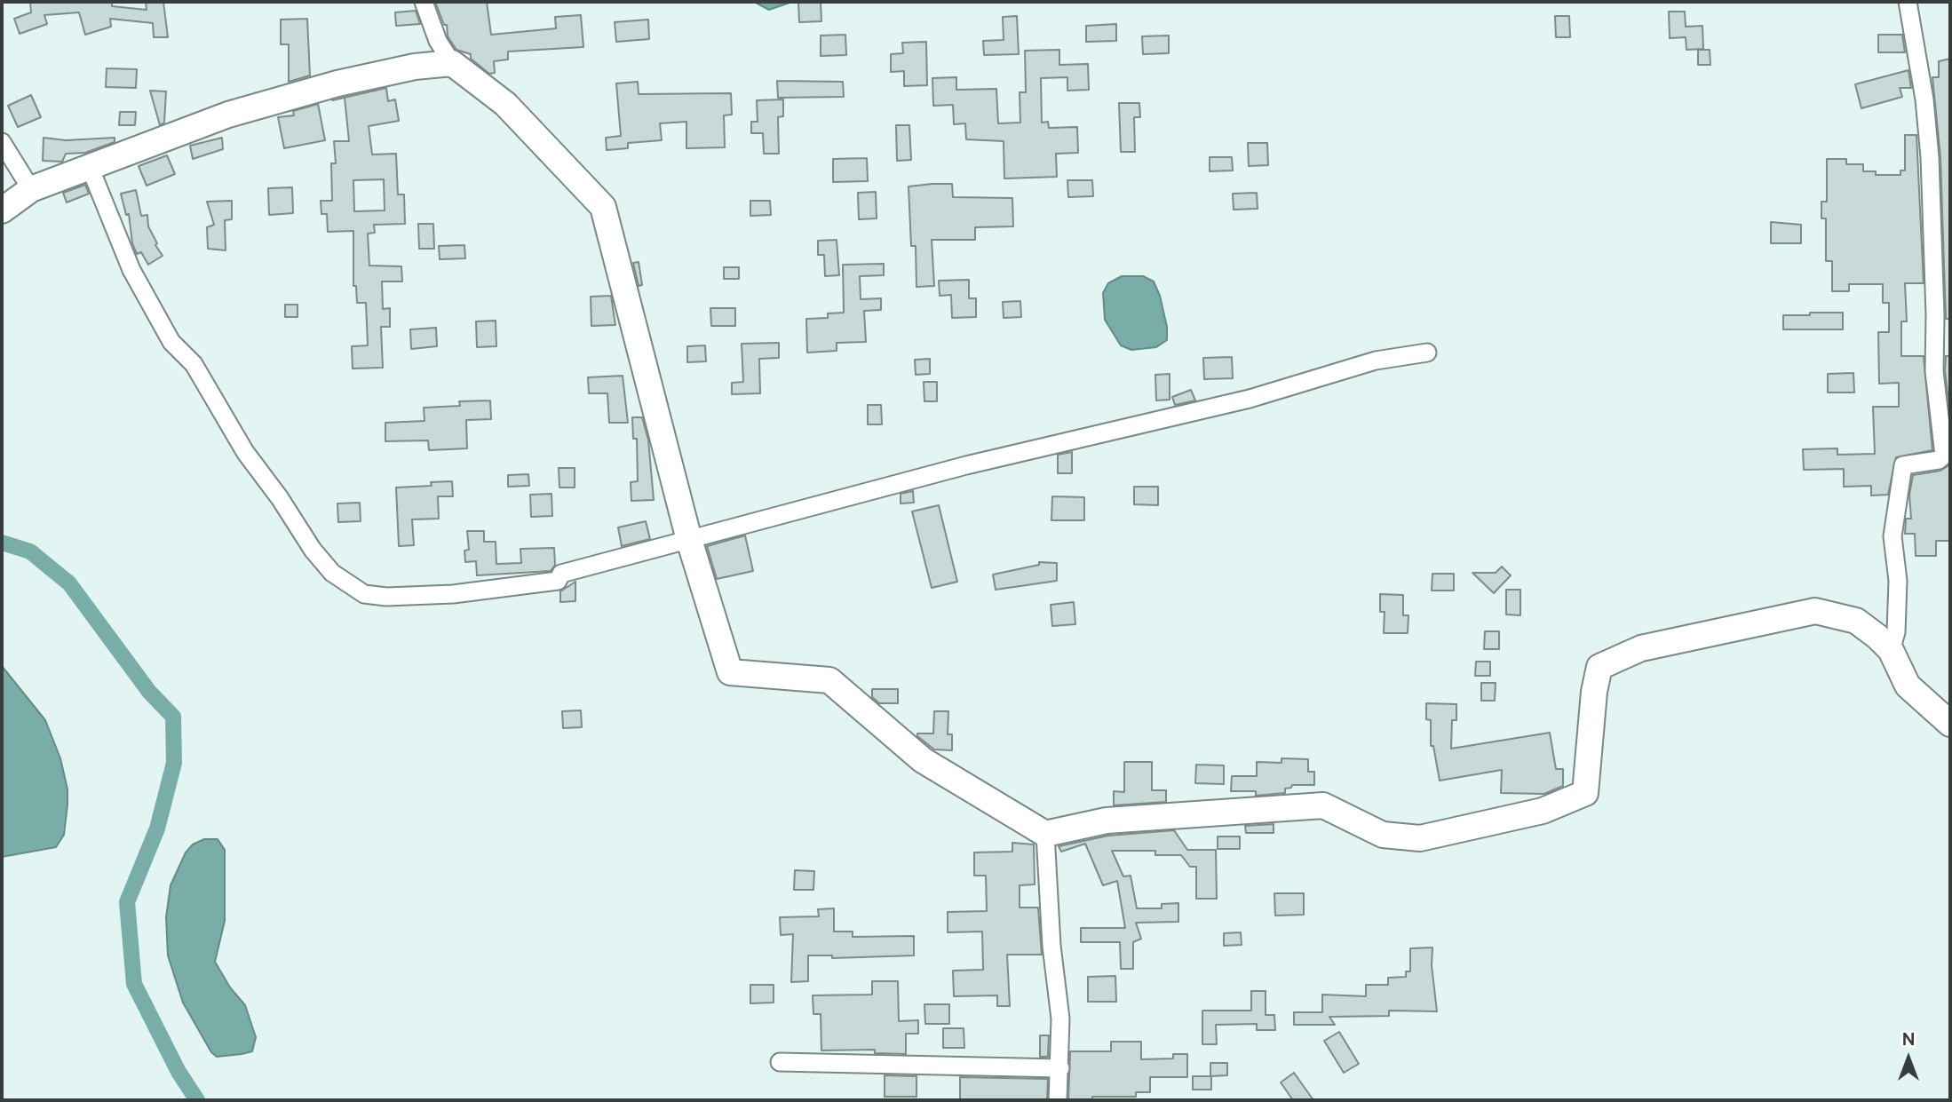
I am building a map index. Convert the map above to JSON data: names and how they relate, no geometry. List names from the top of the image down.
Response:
{
  "north": "top"
}
